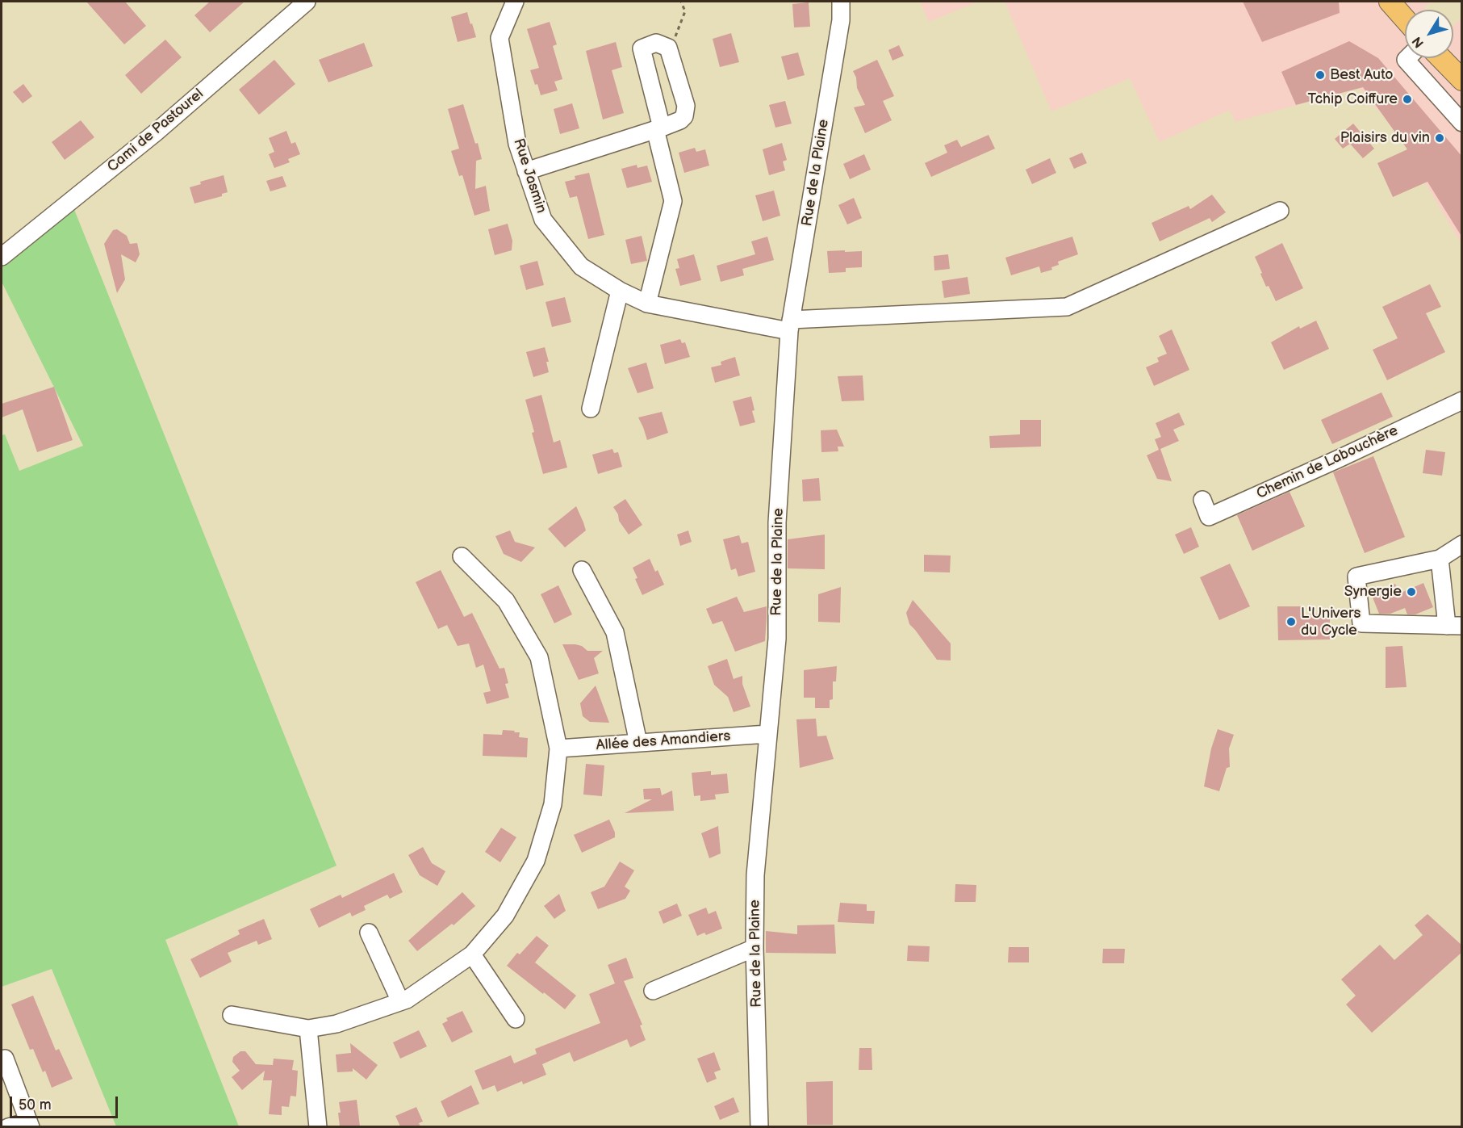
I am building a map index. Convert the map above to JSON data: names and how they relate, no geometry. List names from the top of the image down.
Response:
{
  "streets": {
    "street": [
      "Cami de Pastourel",
      "Rue de la Plaine",
      "Rue Jasmin",
      "Chemin de Labouchère",
      "Allée des Amandiers"
    ]
  },
  "crossings": [
    ["Rue de la Plaine", "Rue Jasmin"],
    ["Rue de la Plaine", "Allée des Amandiers"]
  ],
  "places": [
    "Best Auto",
    "Tchip Coiffure",
    "Plaisirs du vin",
    "Synergie",
    "L'Univers du Cycle"
  ],
  "scale_bar": "50 m",
  "north": "bottom left"
}
